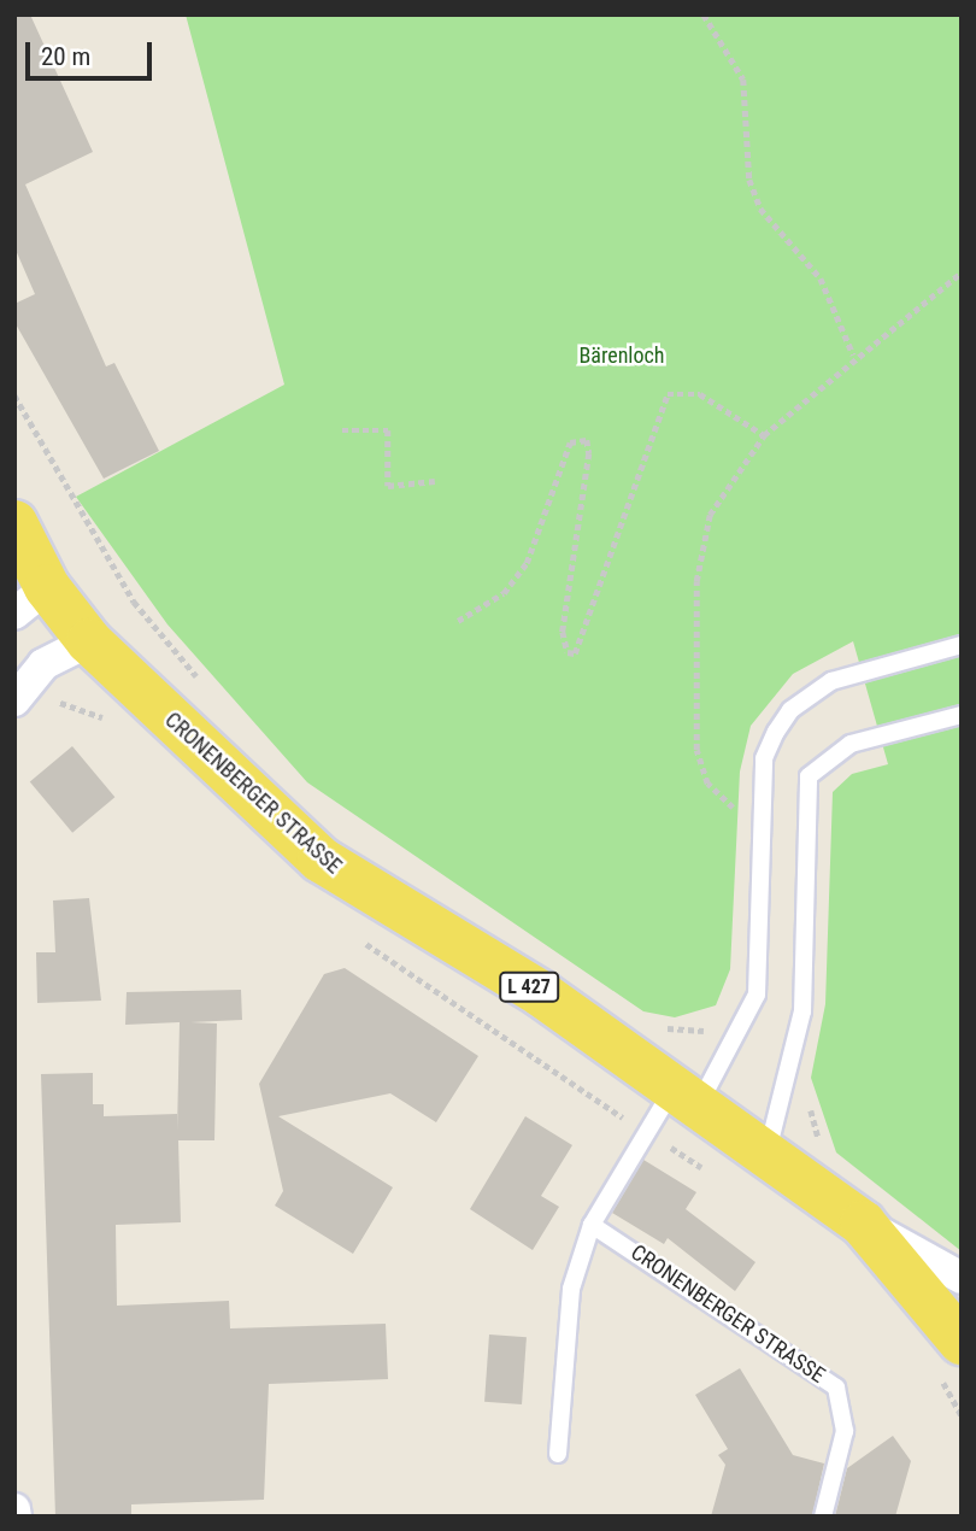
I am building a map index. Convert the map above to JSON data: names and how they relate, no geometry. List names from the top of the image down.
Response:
{
  "streets": {
    "main road": ["CRONENBERGER STRASSE", "L 427"]
  },
  "parks": ["Bärenloch"],
  "scale_bar": "20 m"
}
